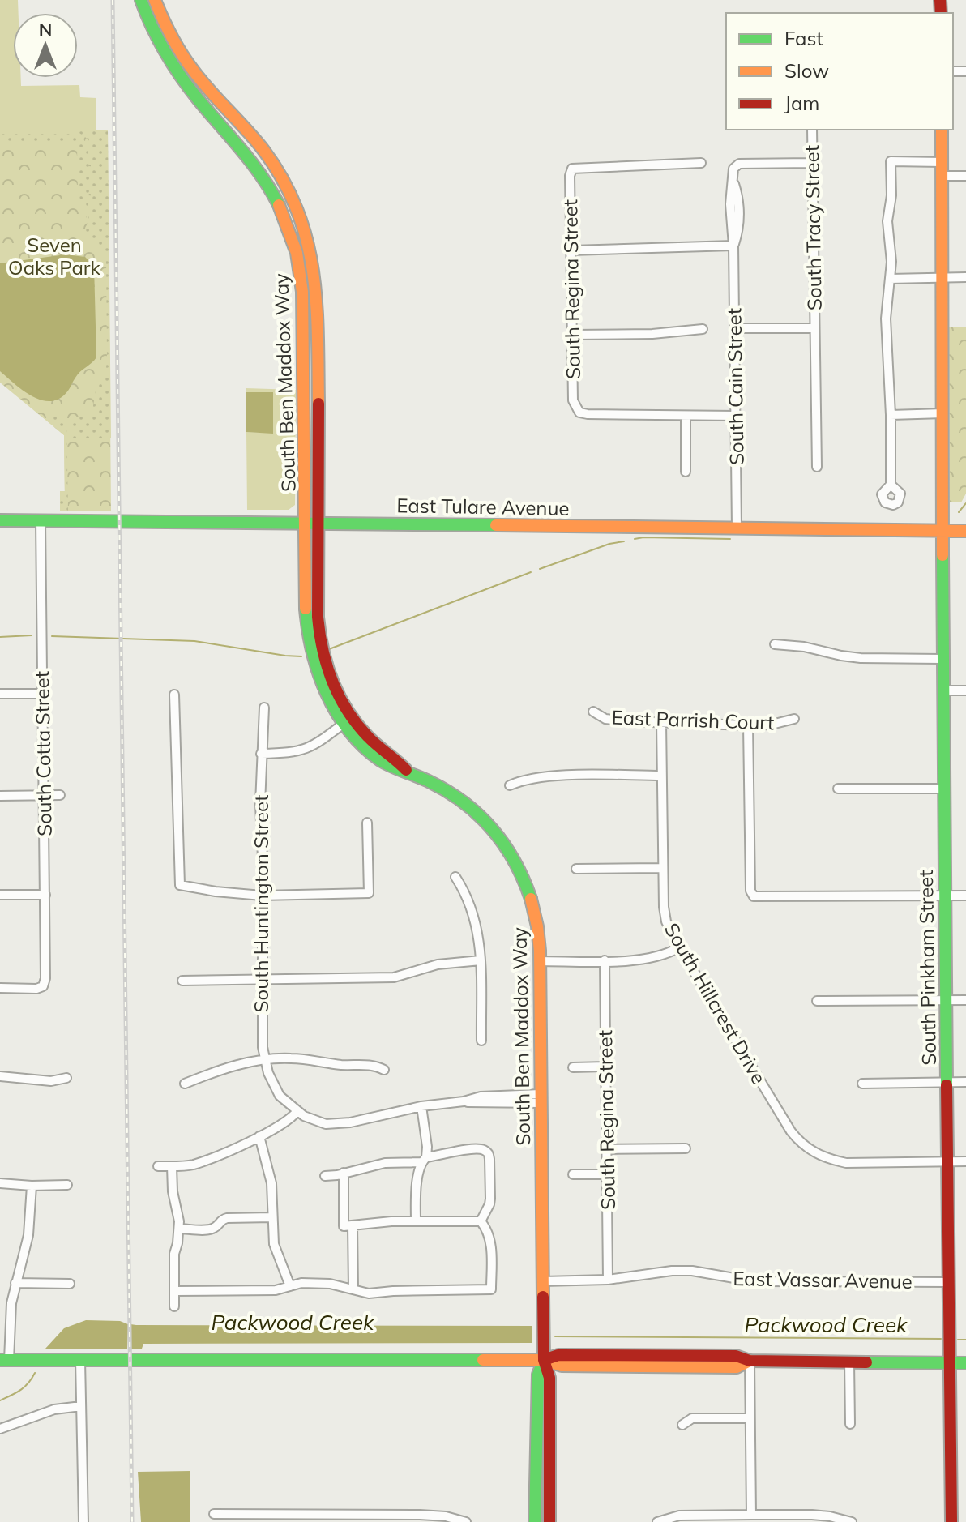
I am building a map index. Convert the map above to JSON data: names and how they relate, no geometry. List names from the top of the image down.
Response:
{
  "streets": {
    "main road": ["South Ben Maddox Way", "East Tulare Avenue", "South Pinkham Street"],
    "street": [
      "South Tracy Street",
      "South Regina Street",
      "South Cain Street",
      "East Parrish Court",
      "South Cotta Street",
      "South Huntington Street",
      "South Hillcrest Drive",
      "East Vassar Avenue"
    ]
  },
  "crossings": [
    ["South Tracy Street", "South Cain Street"],
    ["South Regina Street", "East Vassar Avenue"],
    ["South Ben Maddox Way", "East Tulare Avenue"],
    ["South Ben Maddox Way", "East Vassar Avenue"],
    ["South Cain Street", "East Tulare Avenue"],
    ["East Tulare Avenue", "South Cotta Street"],
    ["East Tulare Avenue", "South Pinkham Street"],
    ["East Parrish Court", "South Hillcrest Drive"],
    ["South Pinkham Street", "South Hillcrest Drive"],
    ["South Pinkham Street", "East Vassar Avenue"]
  ],
  "water": ["Packwood Creek"],
  "parks": ["Seven Oaks Park"],
  "legend": ["Fast", "Slow", "Jam"],
  "north": "top"
}
